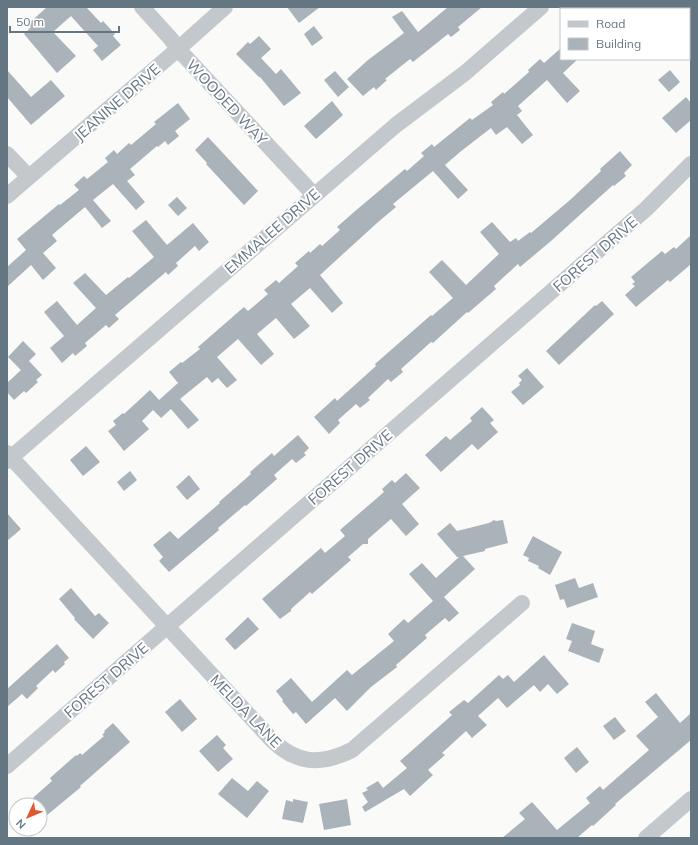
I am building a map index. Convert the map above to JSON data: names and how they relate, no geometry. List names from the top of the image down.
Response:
{
  "streets": {
    "street": [
      "JEANINE DRIVE",
      "WOODED WAY",
      "EMMALEE DRIVE",
      "FOREST DRIVE",
      "MELDA LANE"
    ]
  },
  "crossings": [
    ["JEANINE DRIVE", "WOODED WAY"],
    ["WOODED WAY", "EMMALEE DRIVE"],
    ["EMMALEE DRIVE", "MELDA LANE"],
    ["FOREST DRIVE", "MELDA LANE"]
  ],
  "legend": ["Road", "Building"],
  "scale_bar": "50 m",
  "north": "bottom left"
}
